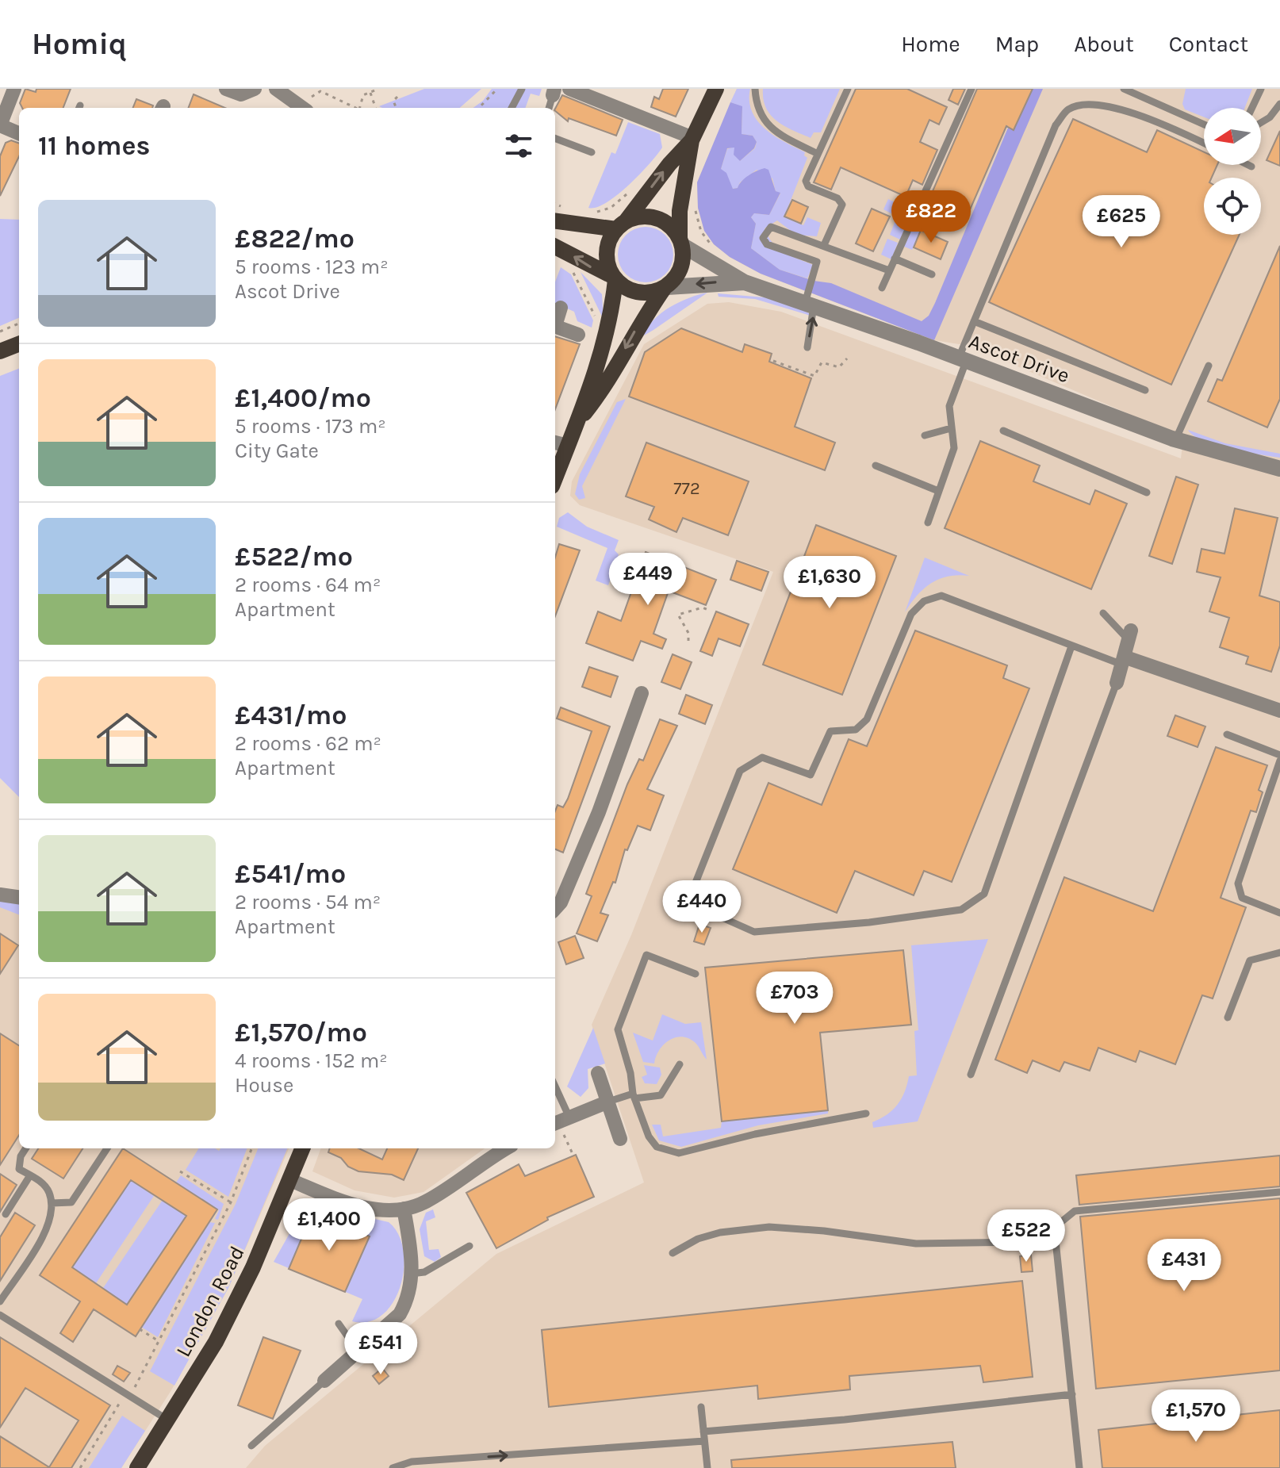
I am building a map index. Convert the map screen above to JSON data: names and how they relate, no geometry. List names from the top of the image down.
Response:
{
  "streets": {
    "main road": ["London Road"],
    "street": ["Ascot Drive"]
  },
  "house_numbers": ["772"],
  "north": "left",
  "page": {
    "header": "Homiq",
    "nav": [
      "Home",
      "Map",
      "About",
      "Contact"
    ],
    "heading": "11 homes",
    "list": [
      {
        "name": "£822/mo",
        "note": "5 rooms · 123 m² · Ascot Drive"
      },
      {
        "name": "£1,400/mo",
        "note": "5 rooms · 173 m² · City Gate"
      },
      {
        "name": "£522/mo",
        "note": "2 rooms · 64 m² · Apartment"
      },
      {
        "name": "£431/mo",
        "note": "2 rooms · 62 m² · Apartment"
      },
      {
        "name": "£541/mo",
        "note": "2 rooms · 54 m² · Apartment"
      },
      {
        "name": "£1,570/mo",
        "note": "4 rooms · 152 m² · House"
      }
    ],
    "price": [
      "£822",
      "£625",
      "£449",
      "£1,630",
      "£440",
      "£703",
      "£1,400",
      "£522",
      "£431",
      "£541",
      "£1,570"
    ]
  }
}
